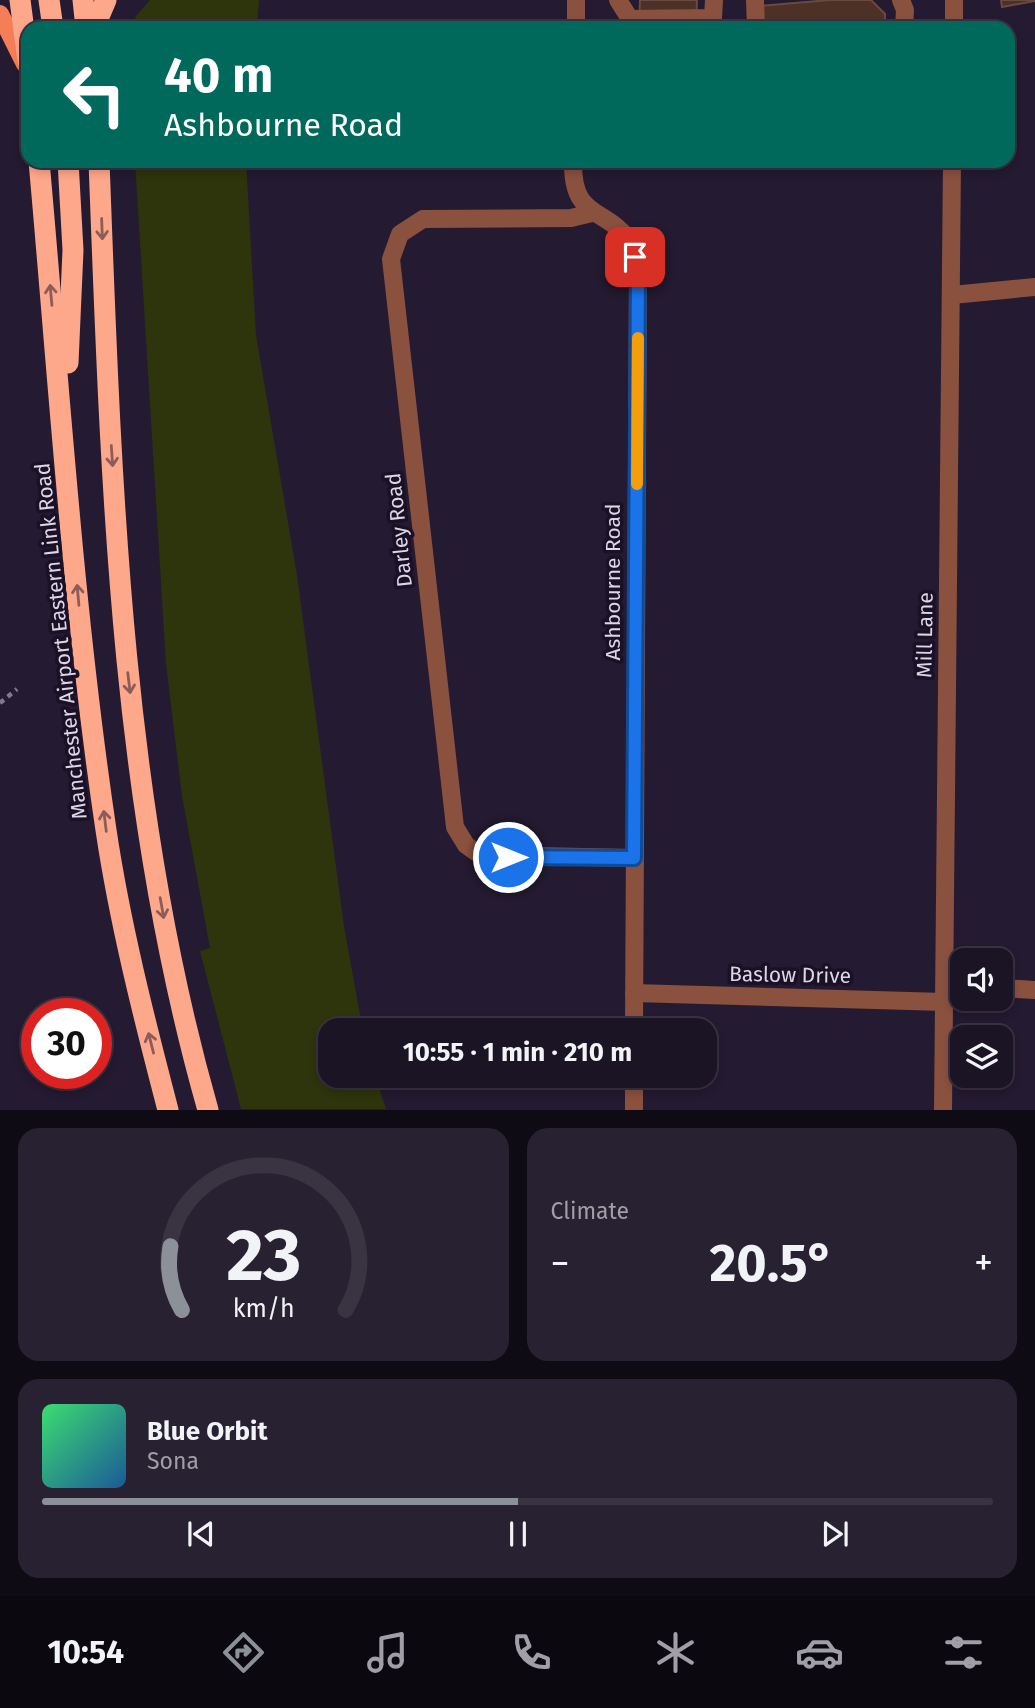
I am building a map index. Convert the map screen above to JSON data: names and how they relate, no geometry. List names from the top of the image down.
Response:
{
  "streets": {
    "highway": ["Manchester Airport Eastern Link Road"],
    "street": [
      "Darley Road",
      "Ashbourne Road",
      "Mill Lane",
      "Baslow Drive"
    ]
  },
  "crossings": [
    ["Darley Road", "Ashbourne Road"],
    ["Ashbourne Road", "Baslow Drive"],
    ["Mill Lane", "Baslow Drive"]
  ],
  "page": {
    "turn": ["40 m", "Ashbourne Road"],
    "limit": "30",
    "trip": "10:55 · 1 min · 210 m",
    "tile": "Climate",
    "heat": ["−", "20.5°", "+"],
    "song": ["Blue Orbit", "Sona"],
    "tabs": "10:54",
    "gauge": ["23", "km/h"]
  }
}
